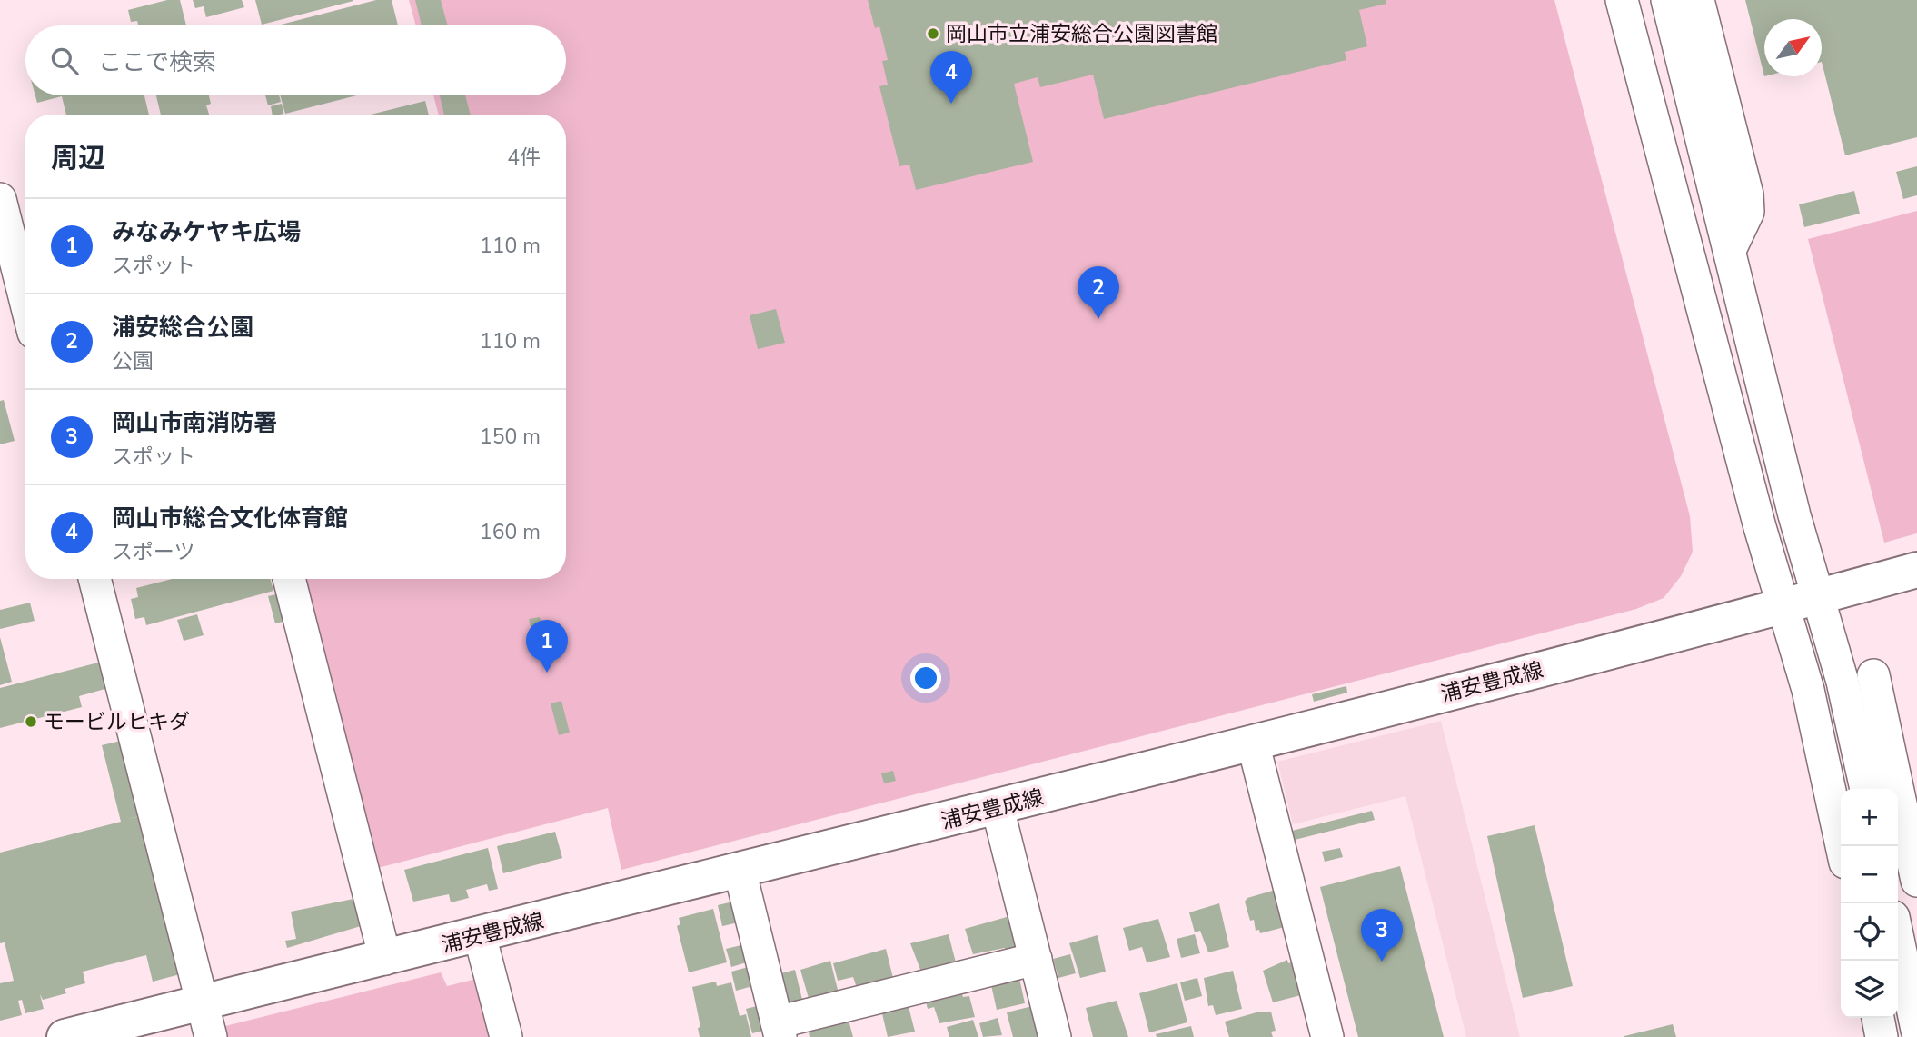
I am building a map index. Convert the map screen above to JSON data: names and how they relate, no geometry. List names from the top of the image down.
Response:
{
  "streets": {
    "main road": ["浦安豊成線"]
  },
  "places": ["岡山市立浦安総合公園図書館", "モービルヒキダ"],
  "north": "top right",
  "page": {
    "search": "ここで検索",
    "pins": [
      "4",
      "2",
      "1",
      "3"
    ],
    "heading": ["周辺", "4件"],
    "list": [
      {
        "mark": "1",
        "name": "みなみケヤキ広場",
        "note": "スポット",
        "value": "110 m"
      },
      {
        "mark": "2",
        "name": "浦安総合公園",
        "note": "公園",
        "value": "110 m"
      },
      {
        "mark": "3",
        "name": "岡山市南消防署",
        "note": "スポット",
        "value": "150 m"
      },
      {
        "mark": "4",
        "name": "岡山市総合文化体育館",
        "note": "スポーツ",
        "value": "160 m"
      }
    ],
    "map_buttons": ["+", "−"]
  }
}
